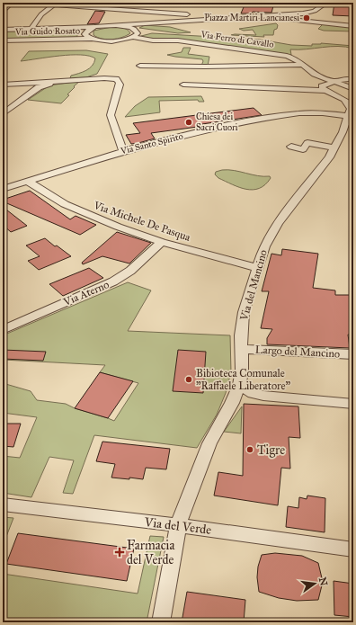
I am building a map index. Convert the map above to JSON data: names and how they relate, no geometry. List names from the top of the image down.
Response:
{
  "streets": {
    "street": [
      "Via Guido Rosato",
      "Via Ferro di Cavallo",
      "Via Santo Spirito",
      "Via Michele De Pasqua",
      "Via del Mancino",
      "Via Aterno",
      "Largo del Mancino",
      "Via del Verde"
    ]
  },
  "crossings": [
    ["Via Guido Rosato", "Via Ferro di Cavallo"],
    ["Via Santo Spirito", "Via Michele De Pasqua"],
    ["Via Santo Spirito", "Via del Mancino"],
    ["Via Michele De Pasqua", "Via del Mancino"],
    ["Via Michele De Pasqua", "Via Aterno"],
    ["Via del Mancino", "Largo del Mancino"],
    ["Via del Mancino", "Via del Verde"]
  ],
  "places": {
    "other": [
      "Piazza Martiri Lancianesi",
      "Chiesa dei Sacri Cuori",
      "Bibioteca Comunale \"Raffaele Liberatore\"",
      "Tigre"
    ],
    "health": ["Farmacia del Verde"]
  },
  "north": "right"
}
